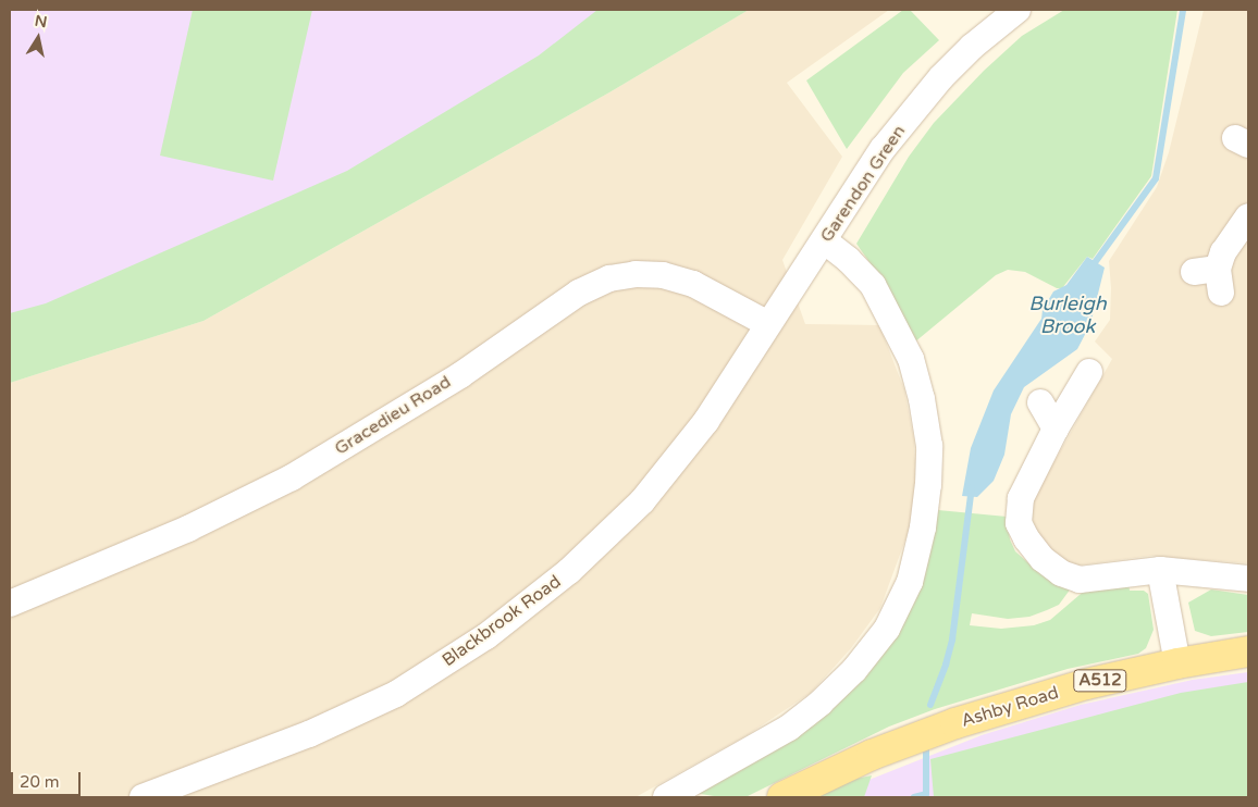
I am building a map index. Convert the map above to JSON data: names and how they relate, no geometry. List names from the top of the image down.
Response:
{
  "streets": {
    "main road": ["A512", "Ashby Road"],
    "street": ["Garendon Green", "Gracedieu Road", "Blackbrook Road"]
  },
  "crossings": [
    ["Garendon Green", "Gracedieu Road"],
    ["Garendon Green", "Blackbrook Road"],
    ["Gracedieu Road", "Blackbrook Road"]
  ],
  "water": ["Burleigh Brook"],
  "scale_bar": "20 m",
  "north": "top"
}
